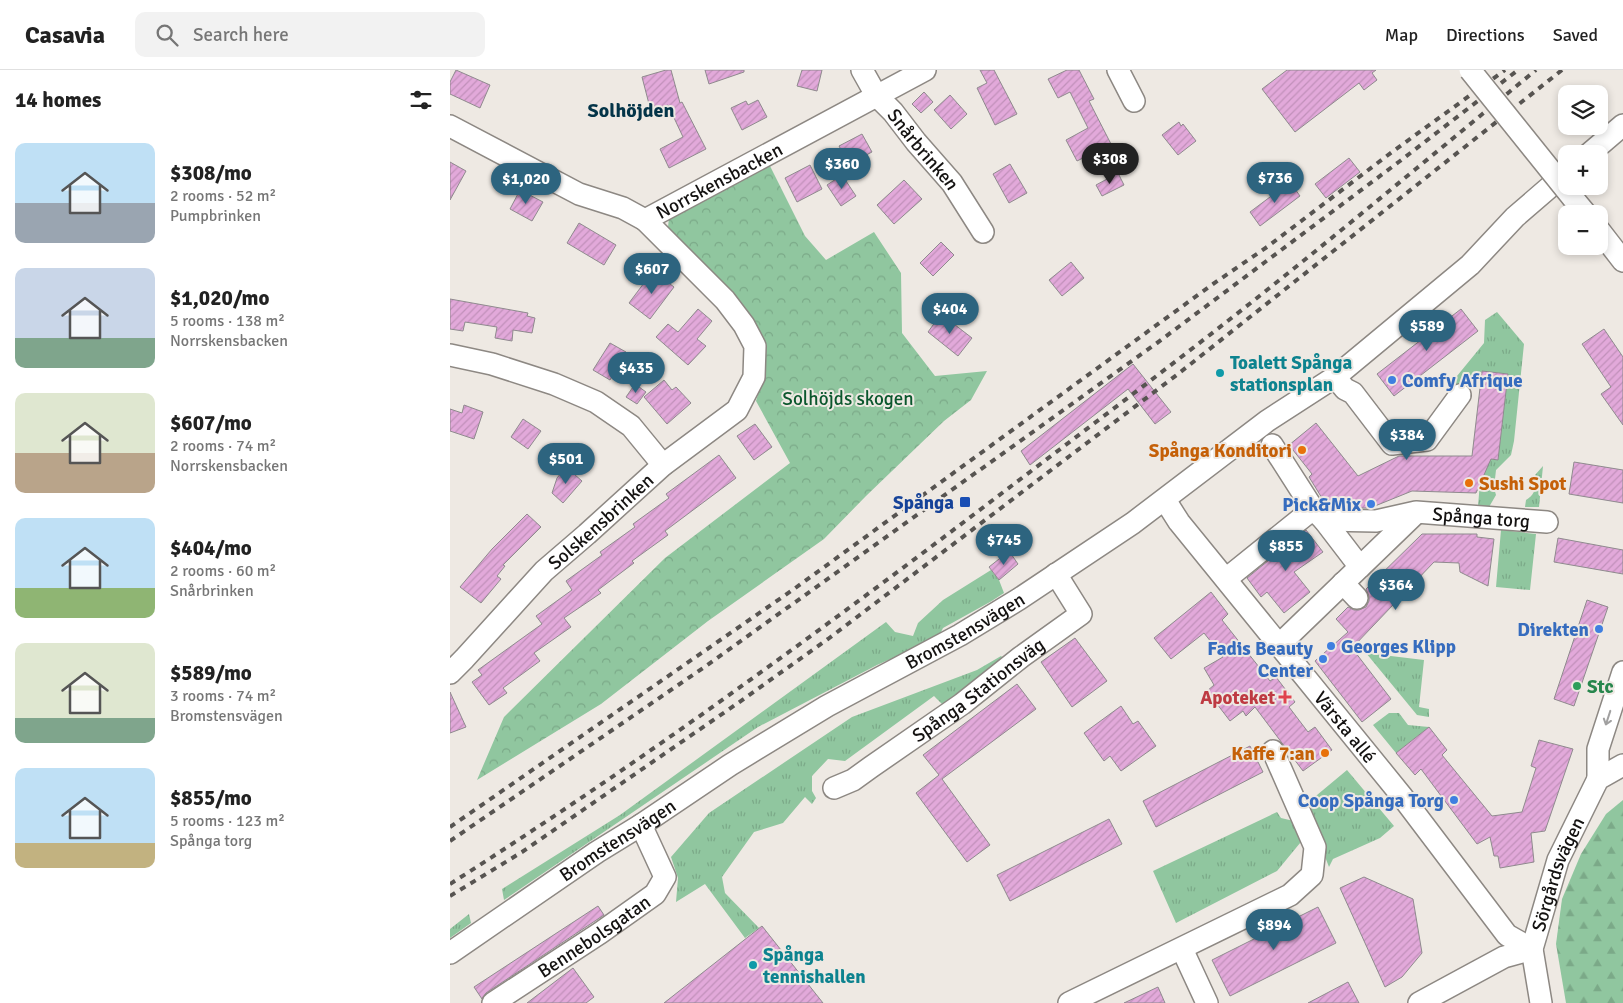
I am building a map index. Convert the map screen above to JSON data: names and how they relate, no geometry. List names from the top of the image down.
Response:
{
  "streets": {
    "street": [
      "Snårbrinken",
      "Norrskensbacken",
      "Spånga torg",
      "Solskensbrinken",
      "Bromstensvägen",
      "Spånga Stationsväg",
      "Värsta allé",
      "Sörgårdsvägen",
      "Bennebolsgatan"
    ]
  },
  "crossings": [
    ["Snårbrinken", "Norrskensbacken"],
    ["Norrskensbacken", "Solskensbrinken"],
    ["Spånga torg", "Värsta allé"],
    ["Bromstensvägen", "Spånga Stationsväg"],
    ["Bromstensvägen", "Värsta allé"],
    ["Bromstensvägen", "Bennebolsgatan"],
    ["Värsta allé", "Sörgårdsvägen"]
  ],
  "districts": ["Solhöjden"],
  "parks": ["Solhöjds skogen"],
  "places": {
    "other": [
      "Toalett Spånga stationsplan",
      "Comfy Afrique",
      "Spånga Konditori",
      "Sushi Spot",
      "Pick&Mix",
      "Direkten",
      "Georges Klipp",
      "Fadis Beauty Center",
      "Stc",
      "Kaffe 7:an",
      "Coop Spånga Torg",
      "Spånga tennishallen"
    ],
    "transit": ["Spånga"],
    "health": ["Apoteket"]
  },
  "page": {
    "header": "Casavia",
    "search": "Search here",
    "nav": ["Map", "Directions", "Saved"],
    "heading": "14 homes",
    "map_buttons": ["+", "−"],
    "list": [
      {
        "name": "$308/mo",
        "note": "2 rooms · 52 m² · Pumpbrinken"
      },
      {
        "name": "$1,020/mo",
        "note": "5 rooms · 138 m² · Norrskensbacken"
      },
      {
        "name": "$607/mo",
        "note": "2 rooms · 74 m² · Norrskensbacken"
      },
      {
        "name": "$404/mo",
        "note": "2 rooms · 60 m² · Snårbrinken"
      },
      {
        "name": "$589/mo",
        "note": "3 rooms · 74 m² · Bromstensvägen"
      },
      {
        "name": "$855/mo",
        "note": "5 rooms · 123 m² · Spånga torg"
      }
    ],
    "price": [
      "$308",
      "$360",
      "$736",
      "$1,020",
      "$607",
      "$404",
      "$589",
      "$435",
      "$384",
      "$501",
      "$745",
      "$855",
      "$364",
      "$894"
    ]
  }
}
